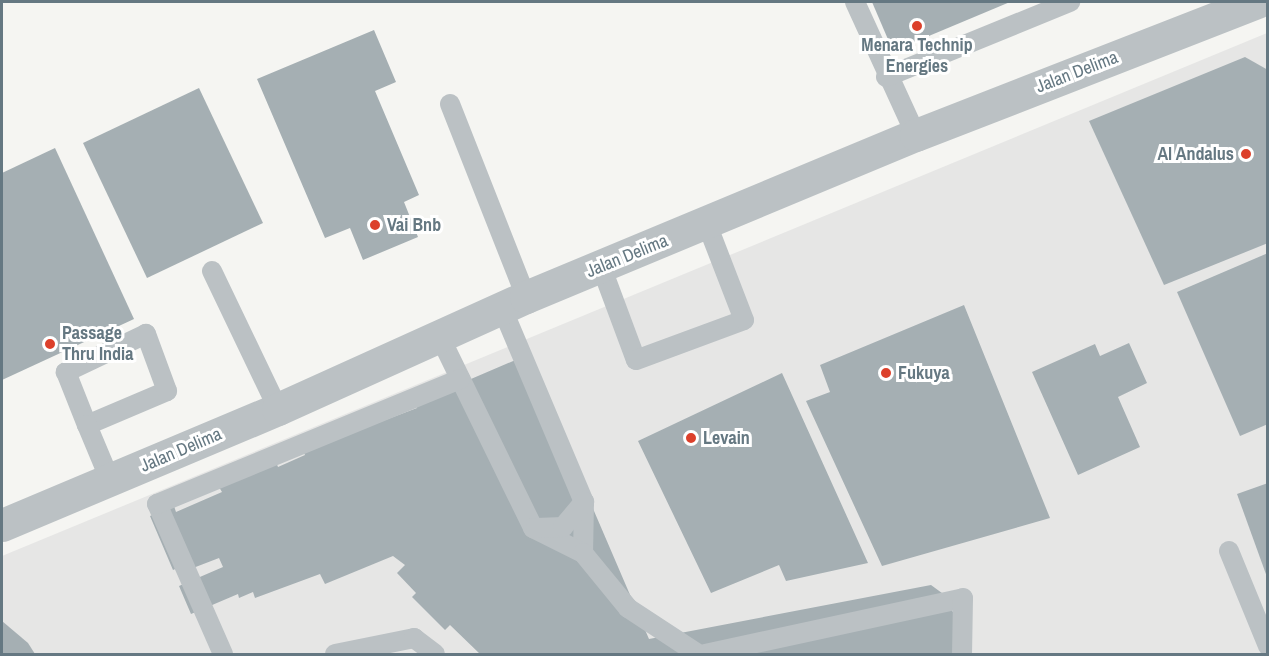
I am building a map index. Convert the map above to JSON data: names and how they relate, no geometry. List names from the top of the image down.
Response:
{
  "streets": {
    "street": ["Jalan Delima"]
  },
  "places": [
    "Menara Technip Energies",
    "Al Andalus",
    "Vai Bnb",
    "Passage Thru India",
    "Fukuya",
    "Levain"
  ]
}
